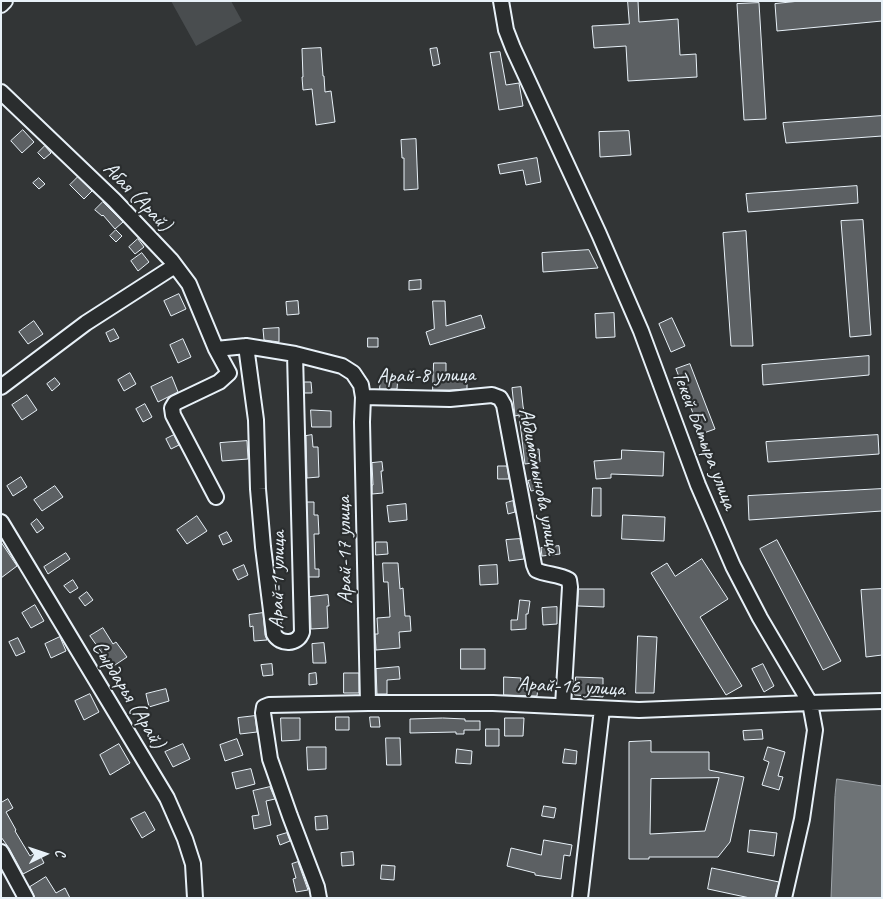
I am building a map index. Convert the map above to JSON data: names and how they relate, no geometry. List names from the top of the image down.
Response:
{
  "streets": {
    "street": [
      "Абая (Арай)",
      "Арай-8 улица",
      "Текей Батыра улица",
      "Абдимомынова улица",
      "Арай-17 улица",
      "Арай-1 улица",
      "Арай-16 улица",
      "Сырдарья (Арай)"
    ]
  },
  "crossings": [
    ["Абая (Арай)", "Арай-8 улица"],
    ["Арай-8 улица", "Абдимомынова улица"],
    ["Арай-8 улица", "Арай-17 улица"],
    ["Арай-8 улица", "Арай-1 улица"],
    ["Текей Батыра улица", "Арай-16 улица"],
    ["Абдимомынова улица", "Арай-16 улица"],
    ["Арай-17 улица", "Арай-16 улица"]
  ],
  "north": "right"
}
